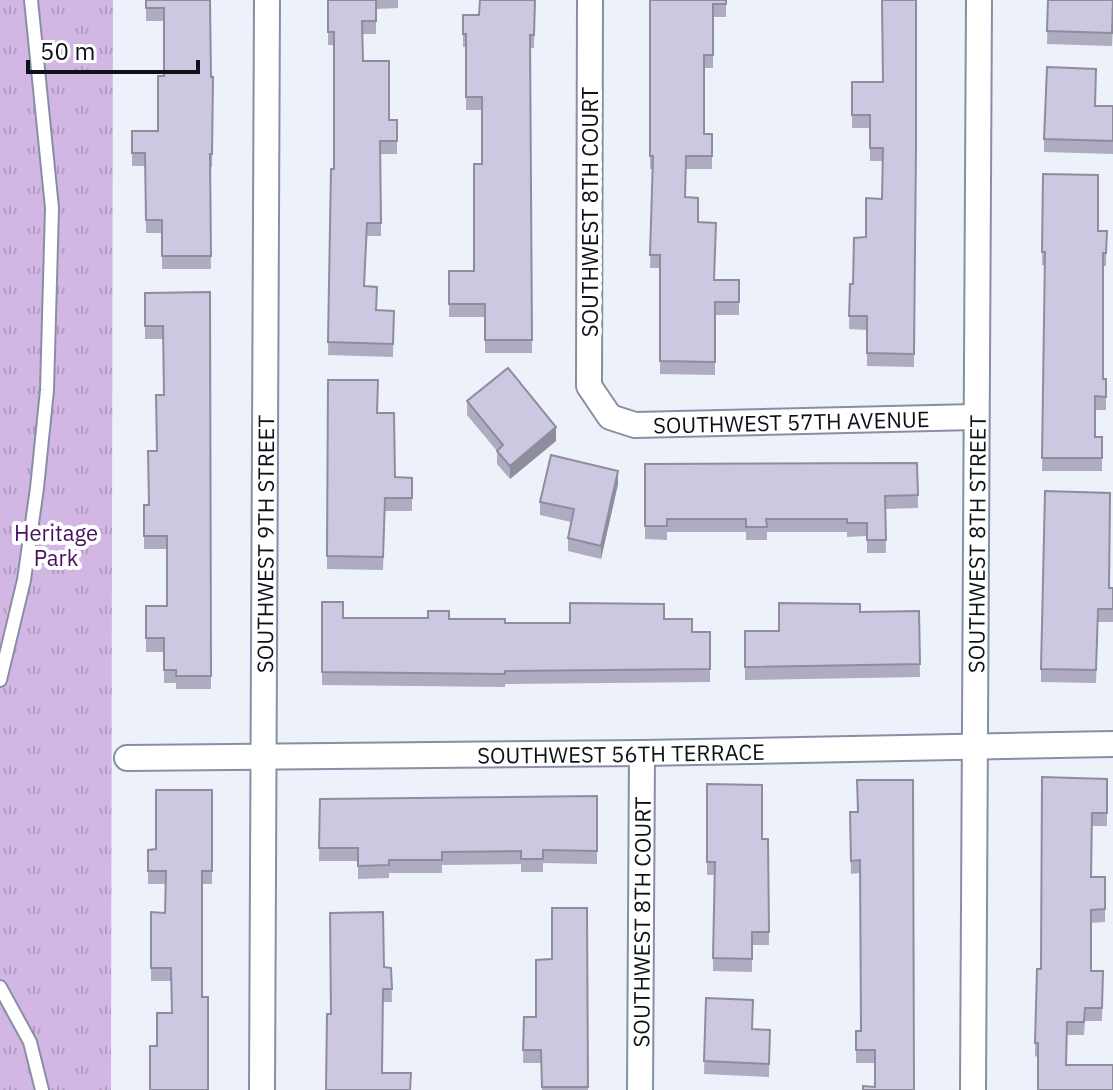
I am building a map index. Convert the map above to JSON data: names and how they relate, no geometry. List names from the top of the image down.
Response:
{
  "streets": {
    "street": [
      "SOUTHWEST 8TH COURT",
      "SOUTHWEST 57TH AVENUE",
      "SOUTHWEST 9TH STREET",
      "SOUTHWEST 8TH STREET",
      "SOUTHWEST 56TH TERRACE"
    ]
  },
  "crossings": [
    ["SOUTHWEST 8TH COURT", "SOUTHWEST 57TH AVENUE"],
    ["SOUTHWEST 8TH COURT", "SOUTHWEST 56TH TERRACE"],
    ["SOUTHWEST 57TH AVENUE", "SOUTHWEST 8TH STREET"],
    ["SOUTHWEST 9TH STREET", "SOUTHWEST 56TH TERRACE"],
    ["SOUTHWEST 8TH STREET", "SOUTHWEST 56TH TERRACE"]
  ],
  "parks": ["Heritage Park"],
  "scale_bar": "50 m"
}
